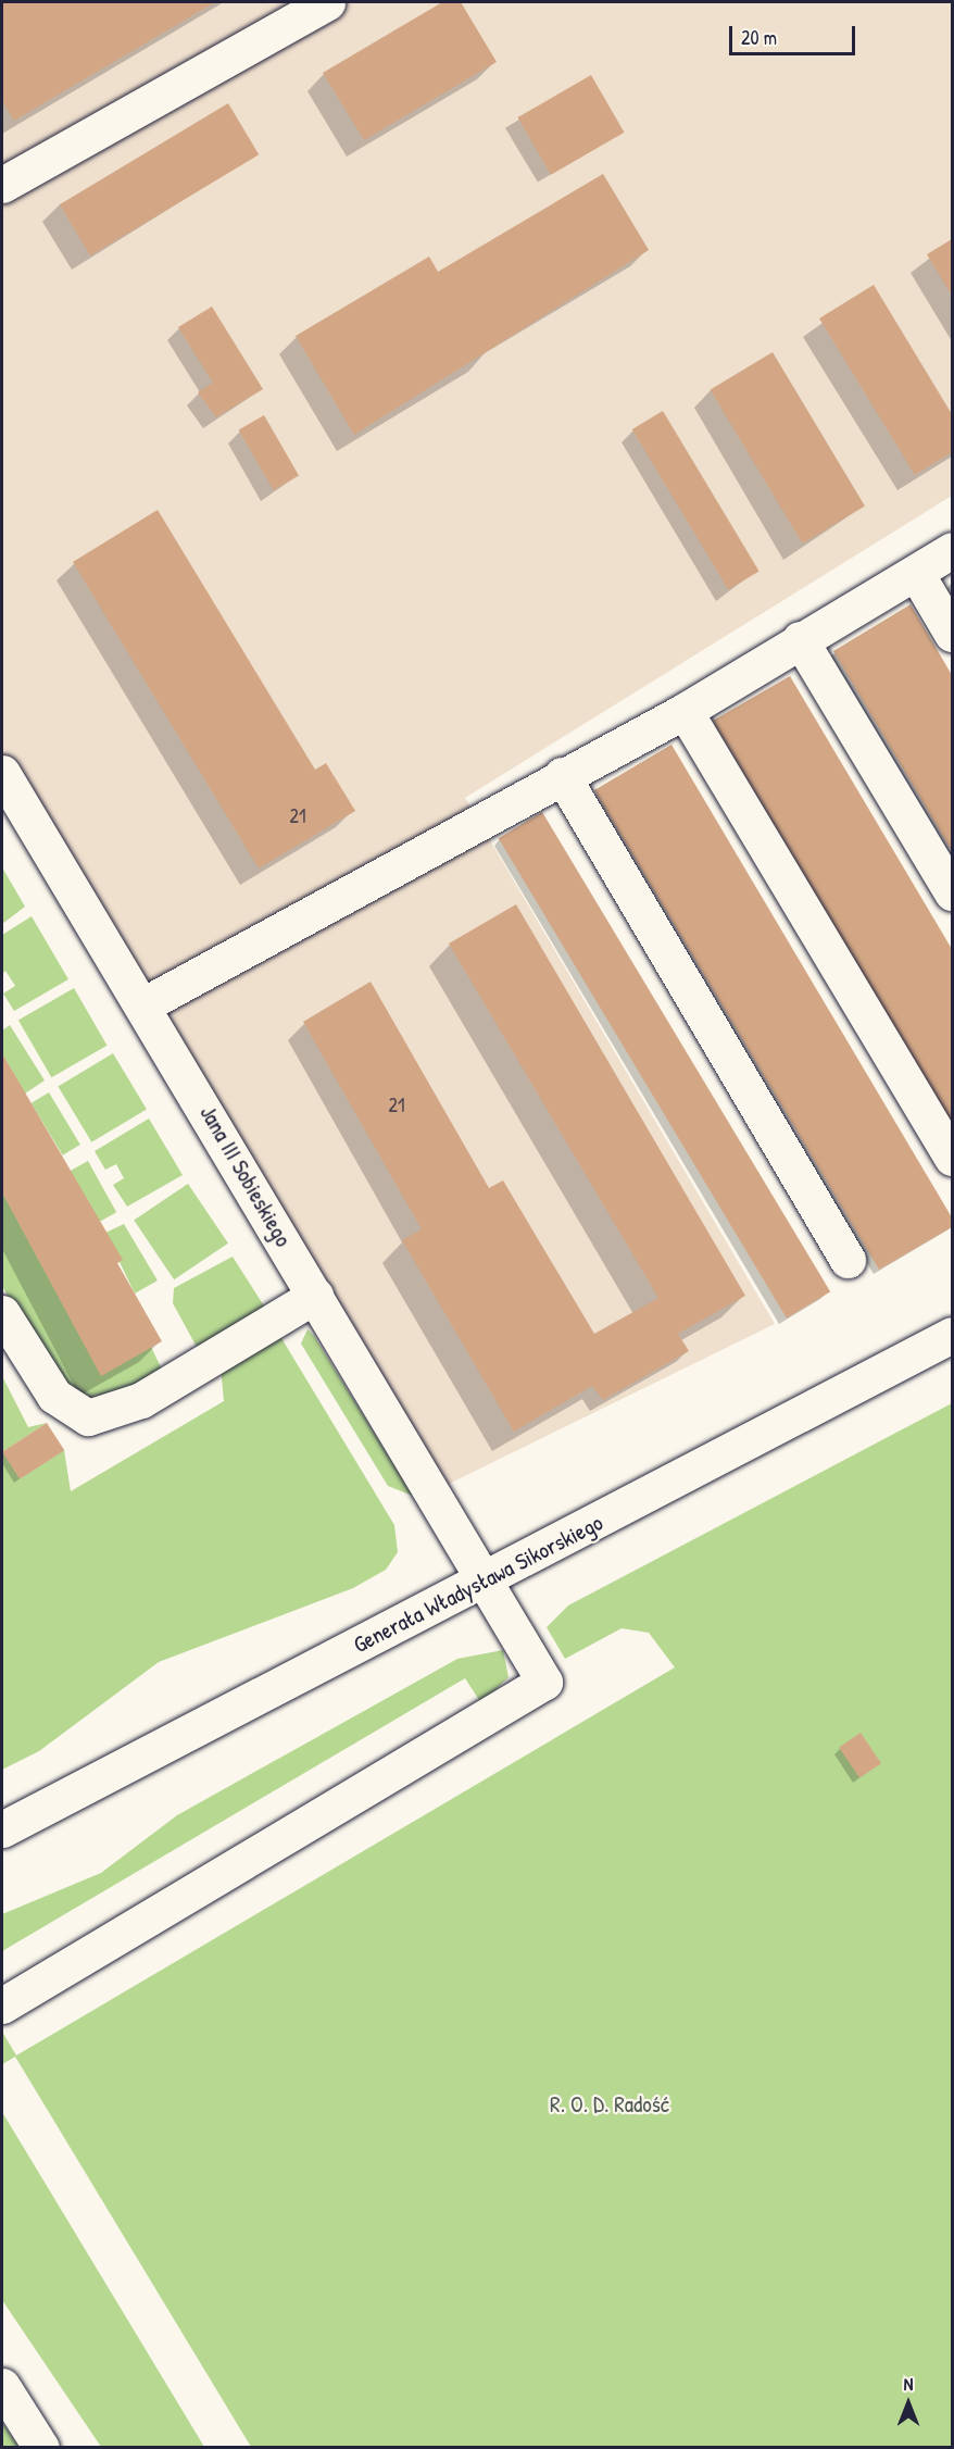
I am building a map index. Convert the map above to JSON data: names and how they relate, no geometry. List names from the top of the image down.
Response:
{
  "streets": {
    "main road": ["Jana III Sobieskiego", "Generała Władysława Sikorskiego"]
  },
  "crossings": [
    ["Jana III Sobieskiego", "Generała Władysława Sikorskiego"]
  ],
  "parks": ["R. O. D. Radość"],
  "house_numbers": ["21", "21"],
  "scale_bar": "20 m",
  "north": "top"
}
